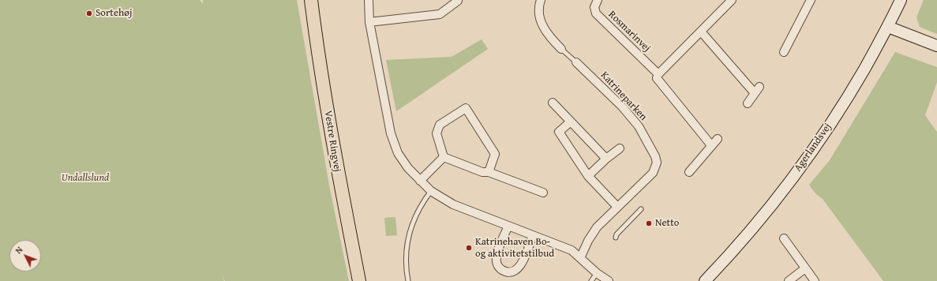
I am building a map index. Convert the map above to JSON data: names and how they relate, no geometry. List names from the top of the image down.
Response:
{
  "streets": {
    "main road": ["Vestre Ringvej"],
    "street": ["Rosmarinvej", "Katrineparken", "Agerlandsvej"]
  },
  "parks": ["Undallslund"],
  "places": ["Sortehøj", "Netto", "Katrinehaven Bo- og aktivitetstilbud"],
  "north": "top left"
}
